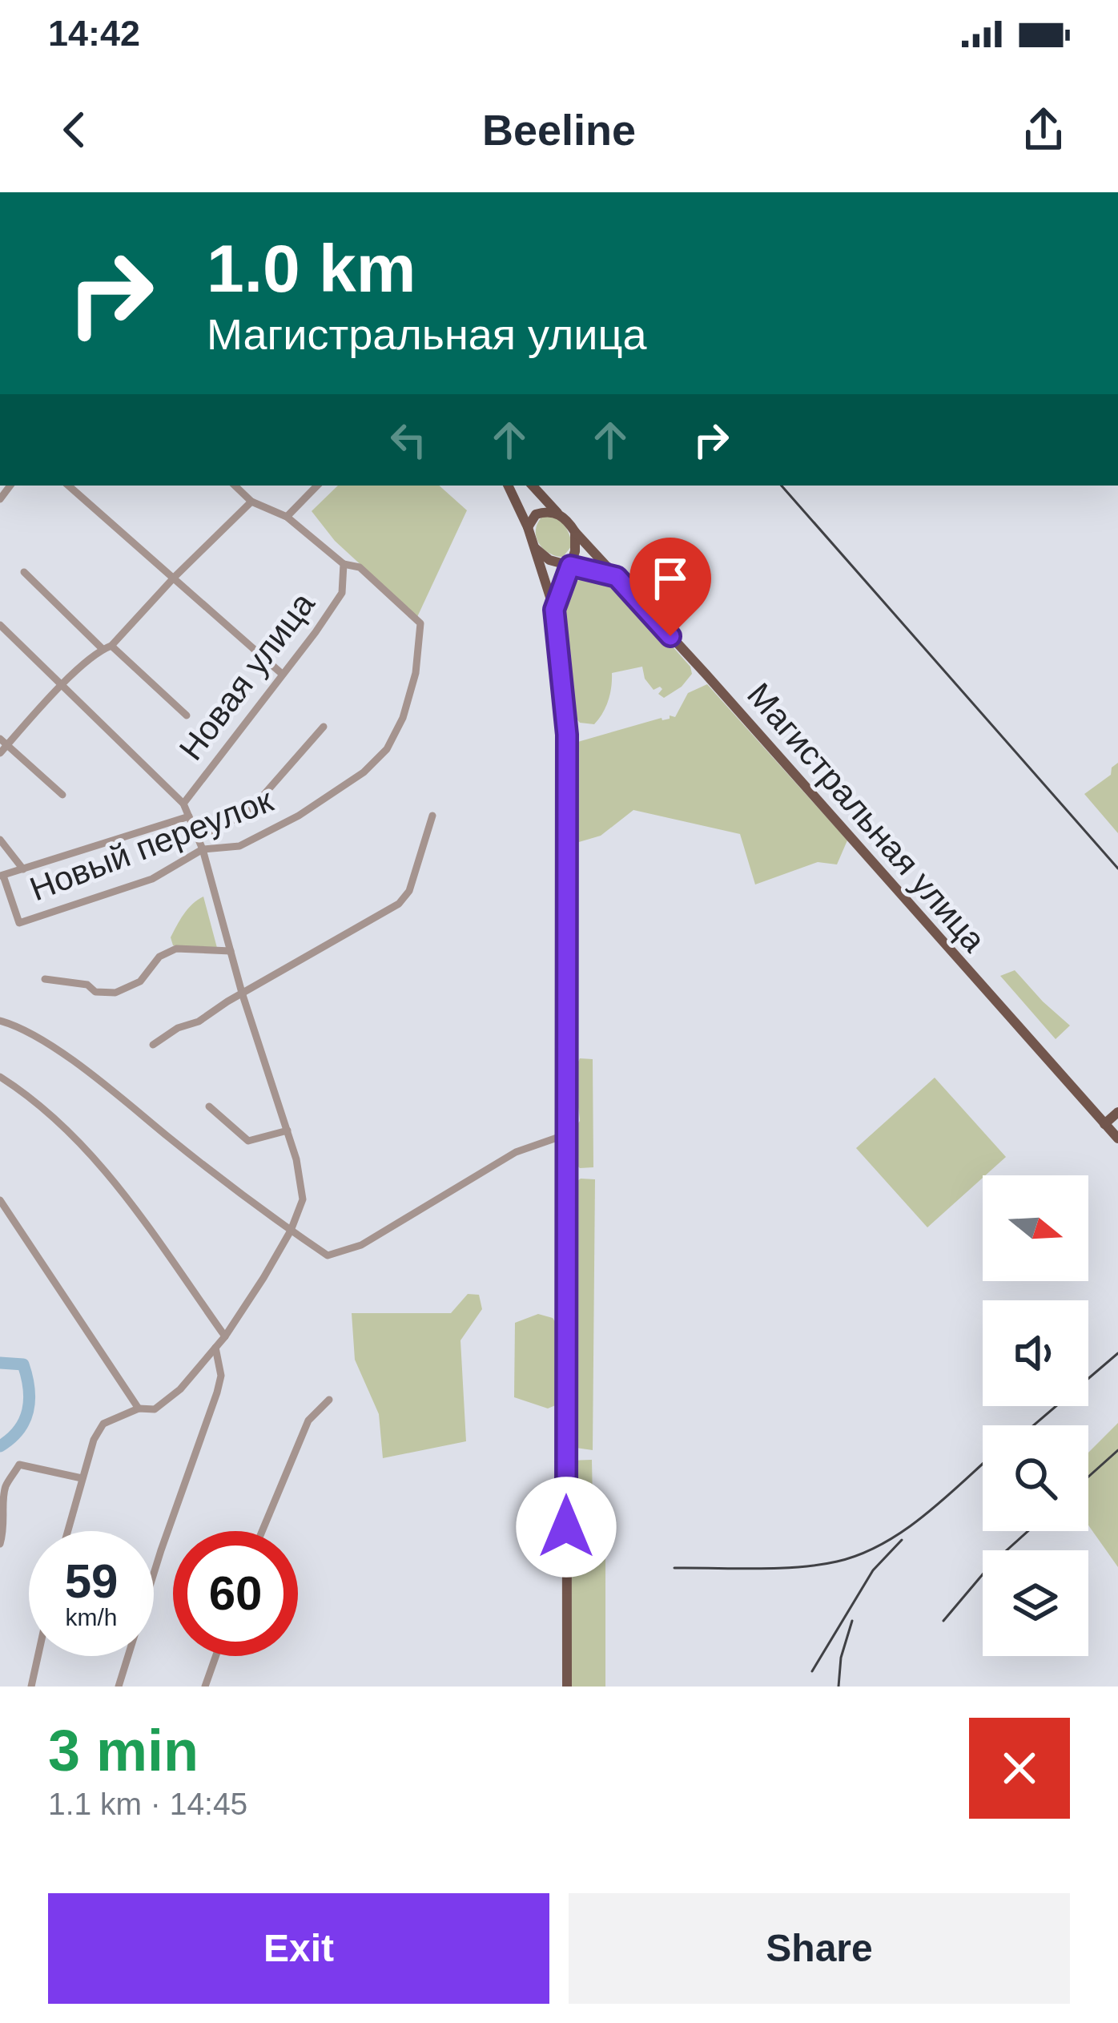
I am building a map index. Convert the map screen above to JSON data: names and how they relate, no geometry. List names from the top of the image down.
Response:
{
  "streets": {
    "main road": ["Магистральная улица"],
    "street": ["Новая улица", "Новый переулок"]
  },
  "crossings": [
    ["Новая улица", "Новый переулок"]
  ],
  "north": "right",
  "page": {
    "status": "14:42",
    "header": "Beeline",
    "turn": ["1.0 km", "Магистральная улица"],
    "speed": "59 km/h",
    "limit": "60",
    "heading": ["3 min", "1.1 km · 14:45"],
    "buttons": ["Exit", "Share"]
  }
}
